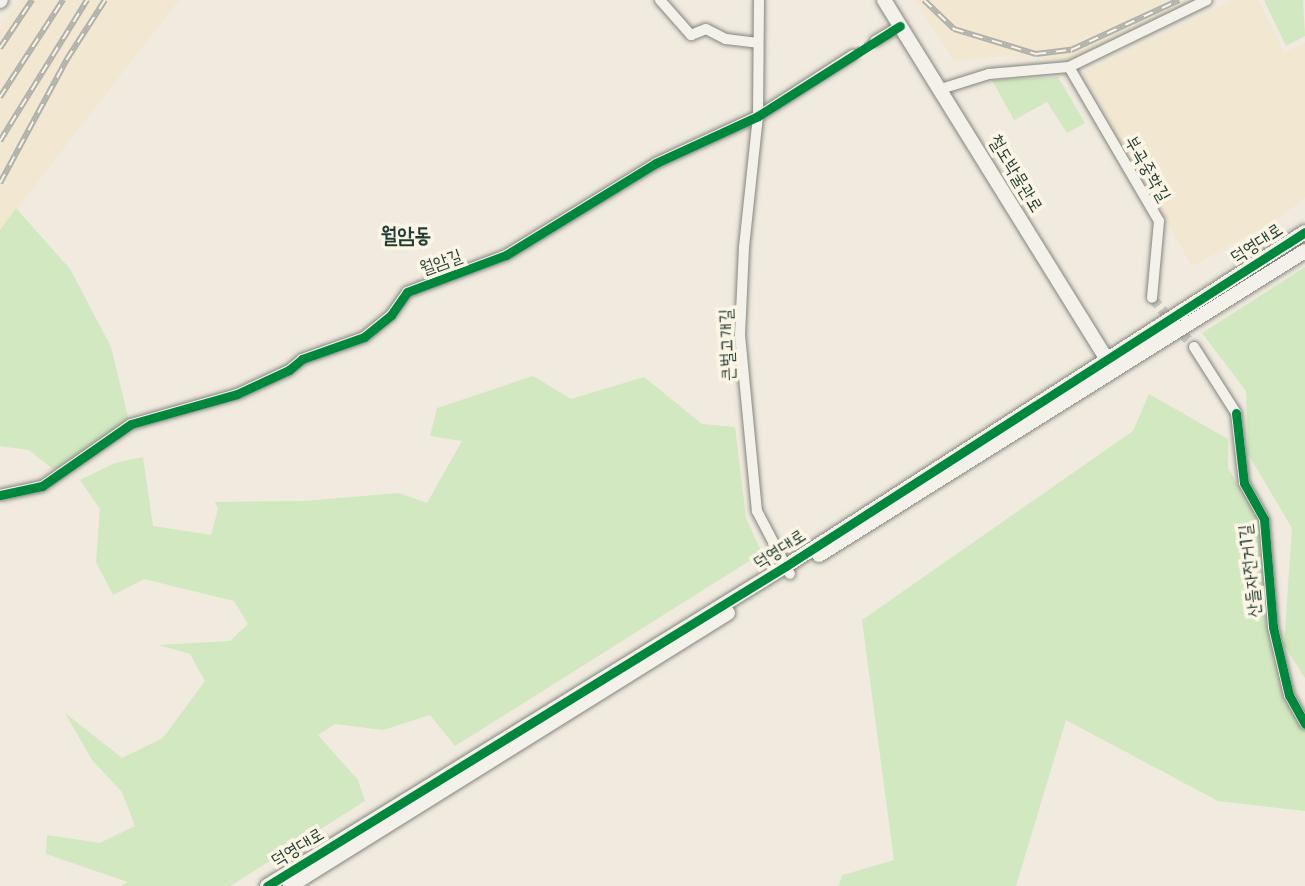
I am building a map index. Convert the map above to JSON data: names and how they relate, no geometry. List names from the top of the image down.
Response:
{
  "streets": {
    "street": [
      "부곡중학길",
      "철도박물관로",
      "덕영대로",
      "월암길",
      "큰벌고개길",
      "산들자전거1길"
    ]
  },
  "crossings": [
    ["철도박물관로", "덕영대로"],
    ["덕영대로", "큰벌고개길"],
    ["월암길", "큰벌고개길"]
  ],
  "districts": ["월암동"]
}
